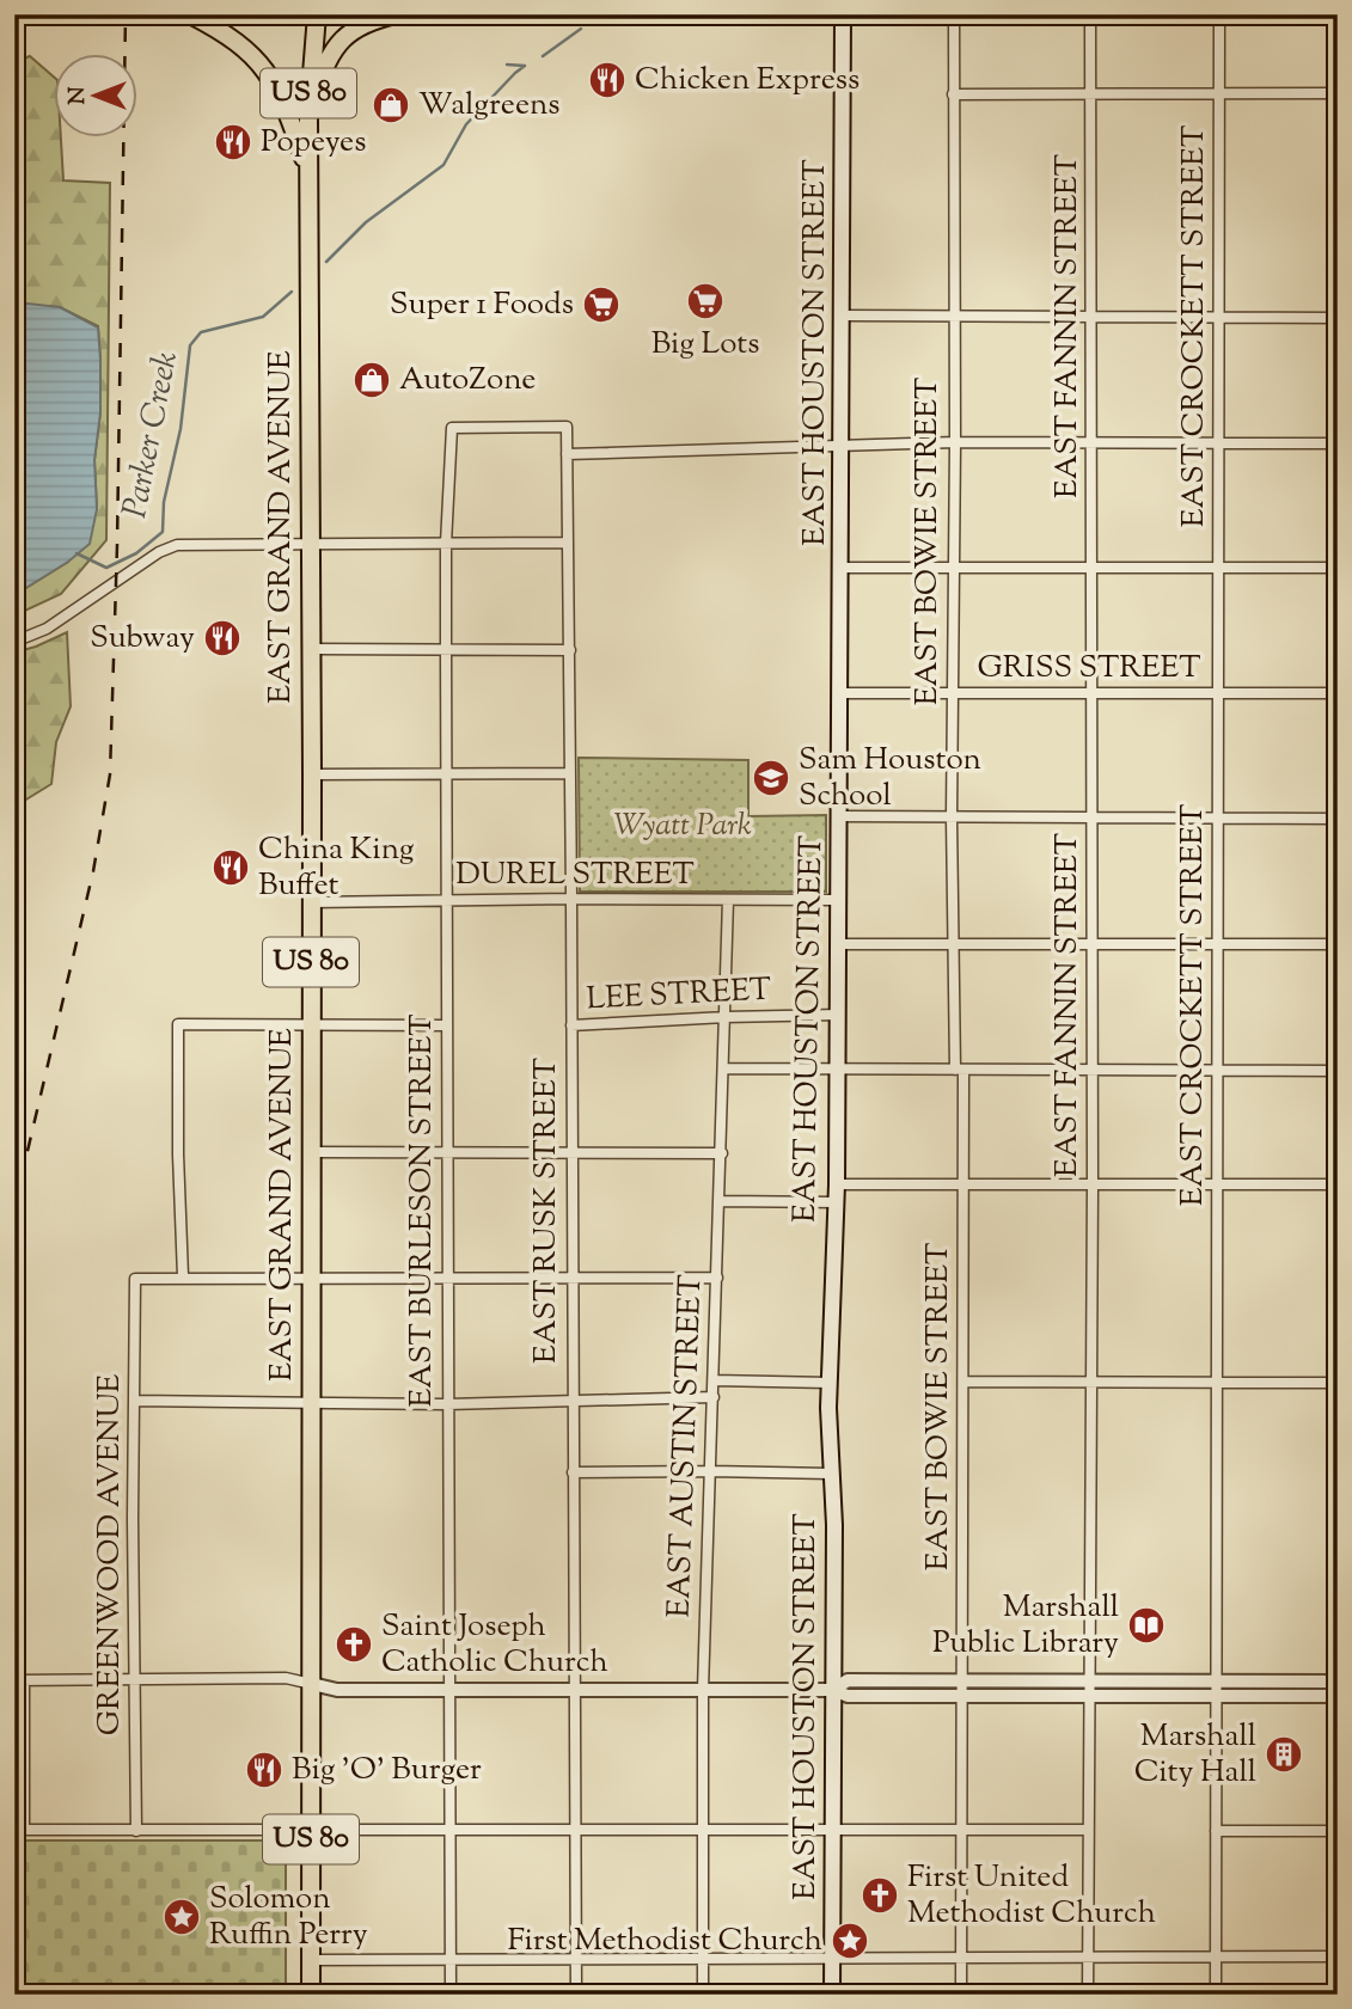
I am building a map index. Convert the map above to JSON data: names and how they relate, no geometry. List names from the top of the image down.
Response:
{
  "streets": {
    "highway": ["US 80", "EAST GRAND AVENUE"],
    "main road": ["EAST HOUSTON STREET"],
    "street": [
      "EAST FANNIN STREET",
      "EAST CROCKETT STREET",
      "EAST BOWIE STREET",
      "GRISS STREET",
      "DUREL STREET",
      "LEE STREET",
      "EAST BURLESON STREET",
      "EAST RUSK STREET",
      "EAST AUSTIN STREET",
      "GREENWOOD AVENUE"
    ]
  },
  "crossings": [
    ["EAST FANNIN STREET", "GRISS STREET"],
    ["EAST CROCKETT STREET", "GRISS STREET"],
    ["EAST HOUSTON STREET", "GRISS STREET"],
    ["EAST HOUSTON STREET", "DUREL STREET"],
    ["EAST HOUSTON STREET", "LEE STREET"],
    ["EAST GRAND AVENUE", "DUREL STREET"],
    ["EAST BOWIE STREET", "GRISS STREET"],
    ["DUREL STREET", "EAST BURLESON STREET"],
    ["DUREL STREET", "EAST RUSK STREET"],
    ["DUREL STREET", "EAST AUSTIN STREET"],
    ["LEE STREET", "EAST RUSK STREET"],
    ["LEE STREET", "EAST AUSTIN STREET"],
    ["EAST BURLESON STREET", "EAST RUSK STREET"]
  ],
  "water": ["Parker Creek"],
  "parks": ["Wyatt Park"],
  "places": {
    "restaurant": [
      "Chicken Express",
      "Popeyes",
      "Subway",
      "China King Buffet",
      "Big 'O' Burger"
    ],
    "shop": ["Walgreens", "AutoZone"],
    "supermarket": ["Big Lots", "Super 1 Foods"],
    "school or university": ["Sam Houston School"],
    "library": ["Marshall Public Library"],
    "church": ["Saint Joseph Catholic Church", "First United Methodist Church"],
    "building": ["Marshall City Hall"],
    "place": ["Solomon Ruffin Perry", "First Methodist Church"]
  },
  "north": "left"
}
